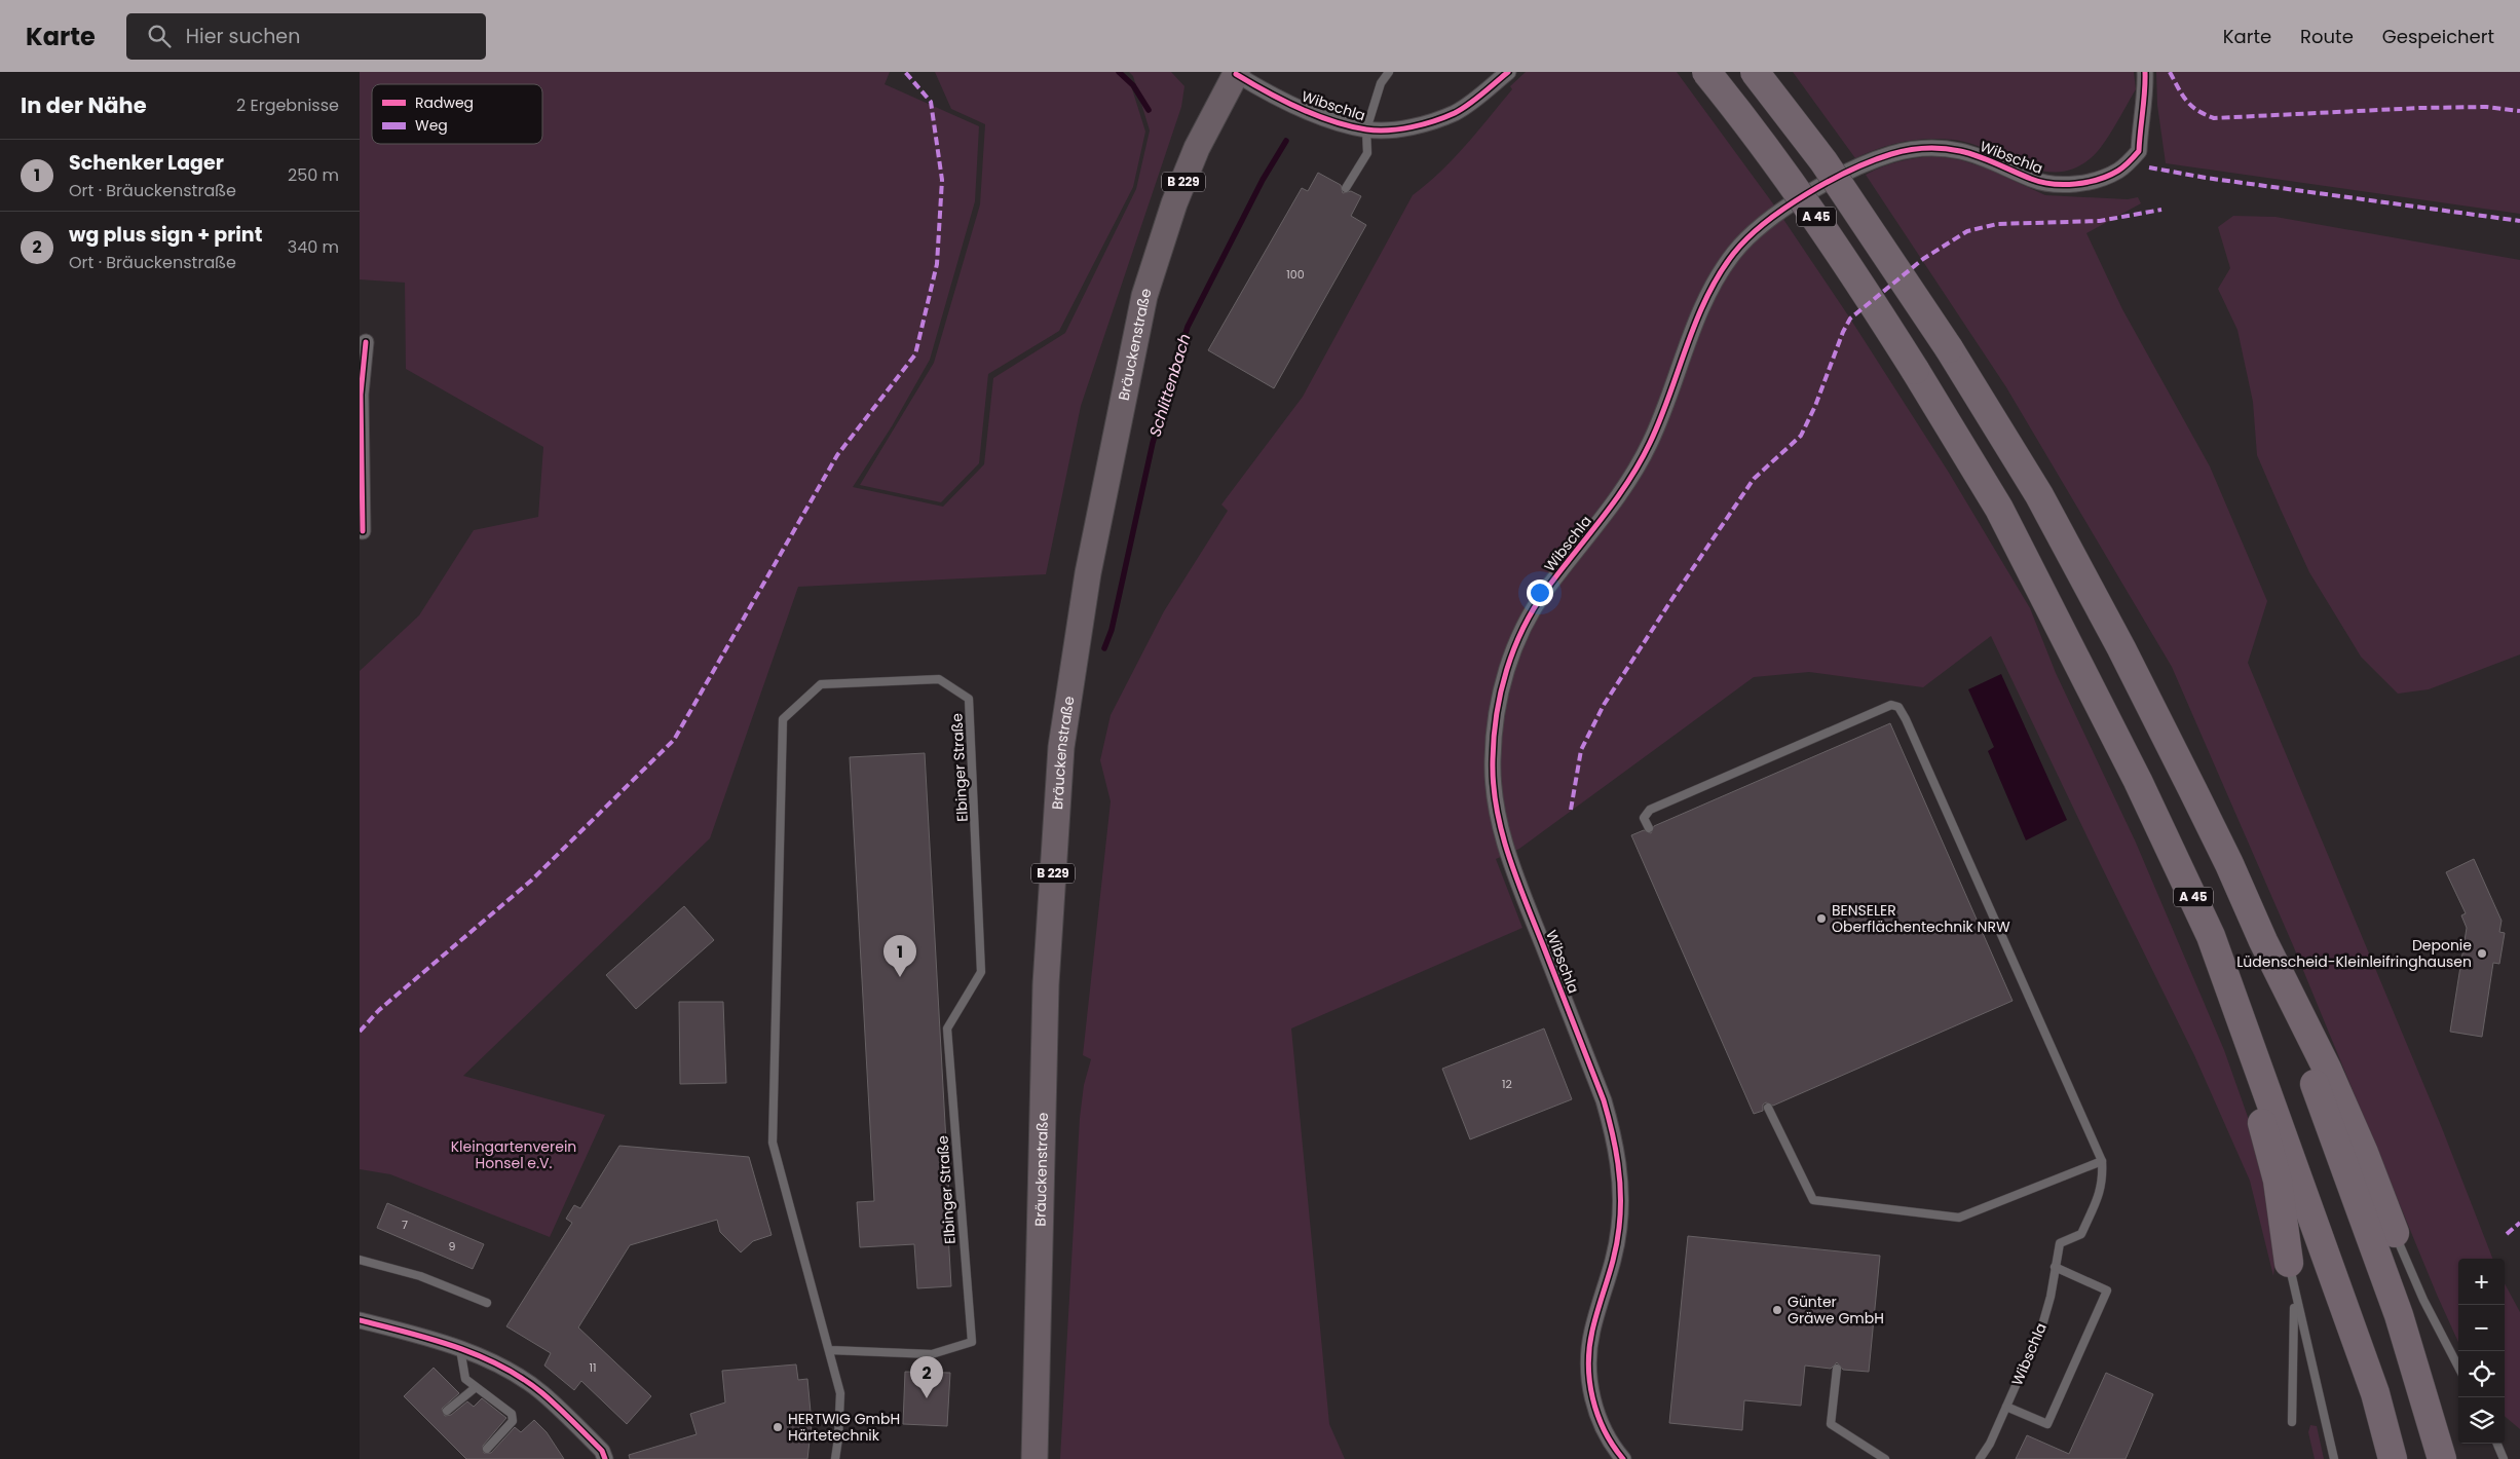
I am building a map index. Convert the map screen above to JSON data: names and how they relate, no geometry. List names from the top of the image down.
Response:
{
  "streets": {
    "highway": ["A 45"],
    "main road": ["B 229", "Bräuckenstraße"],
    "street": ["Wibschla"],
    "lane": ["Elbinger Straße"]
  },
  "crossings": [
    ["Wibschla", "Bräuckenstraße"]
  ],
  "water": ["Schlittenbach"],
  "parks": ["Kleingartenverein Honsel e.V."],
  "places": [
    "BENSELER Oberflächentechnik NRW",
    "Deponie Lüdenscheid-Kleinleifringhausen",
    "Günter Gräwe GmbH",
    "HERTWIG GmbH Härtetechnik"
  ],
  "house_numbers": [
    "100",
    "12",
    "7",
    "9",
    "11"
  ],
  "legend": ["Radweg", "Weg"],
  "page": {
    "header": "Karte",
    "search": "Hier suchen",
    "nav": ["Karte", "Route", "Gespeichert"],
    "heading": ["In der Nähe", "2 Ergebnisse"],
    "list": [
      {
        "mark": "1",
        "name": "Schenker Lager",
        "note": "Ort · Bräuckenstraße",
        "value": "250 m"
      },
      {
        "mark": "2",
        "name": "wg plus sign + print",
        "note": "Ort · Bräuckenstraße",
        "value": "340 m"
      }
    ],
    "pins": ["1", "2"],
    "map_buttons": ["+", "−"]
  }
}
